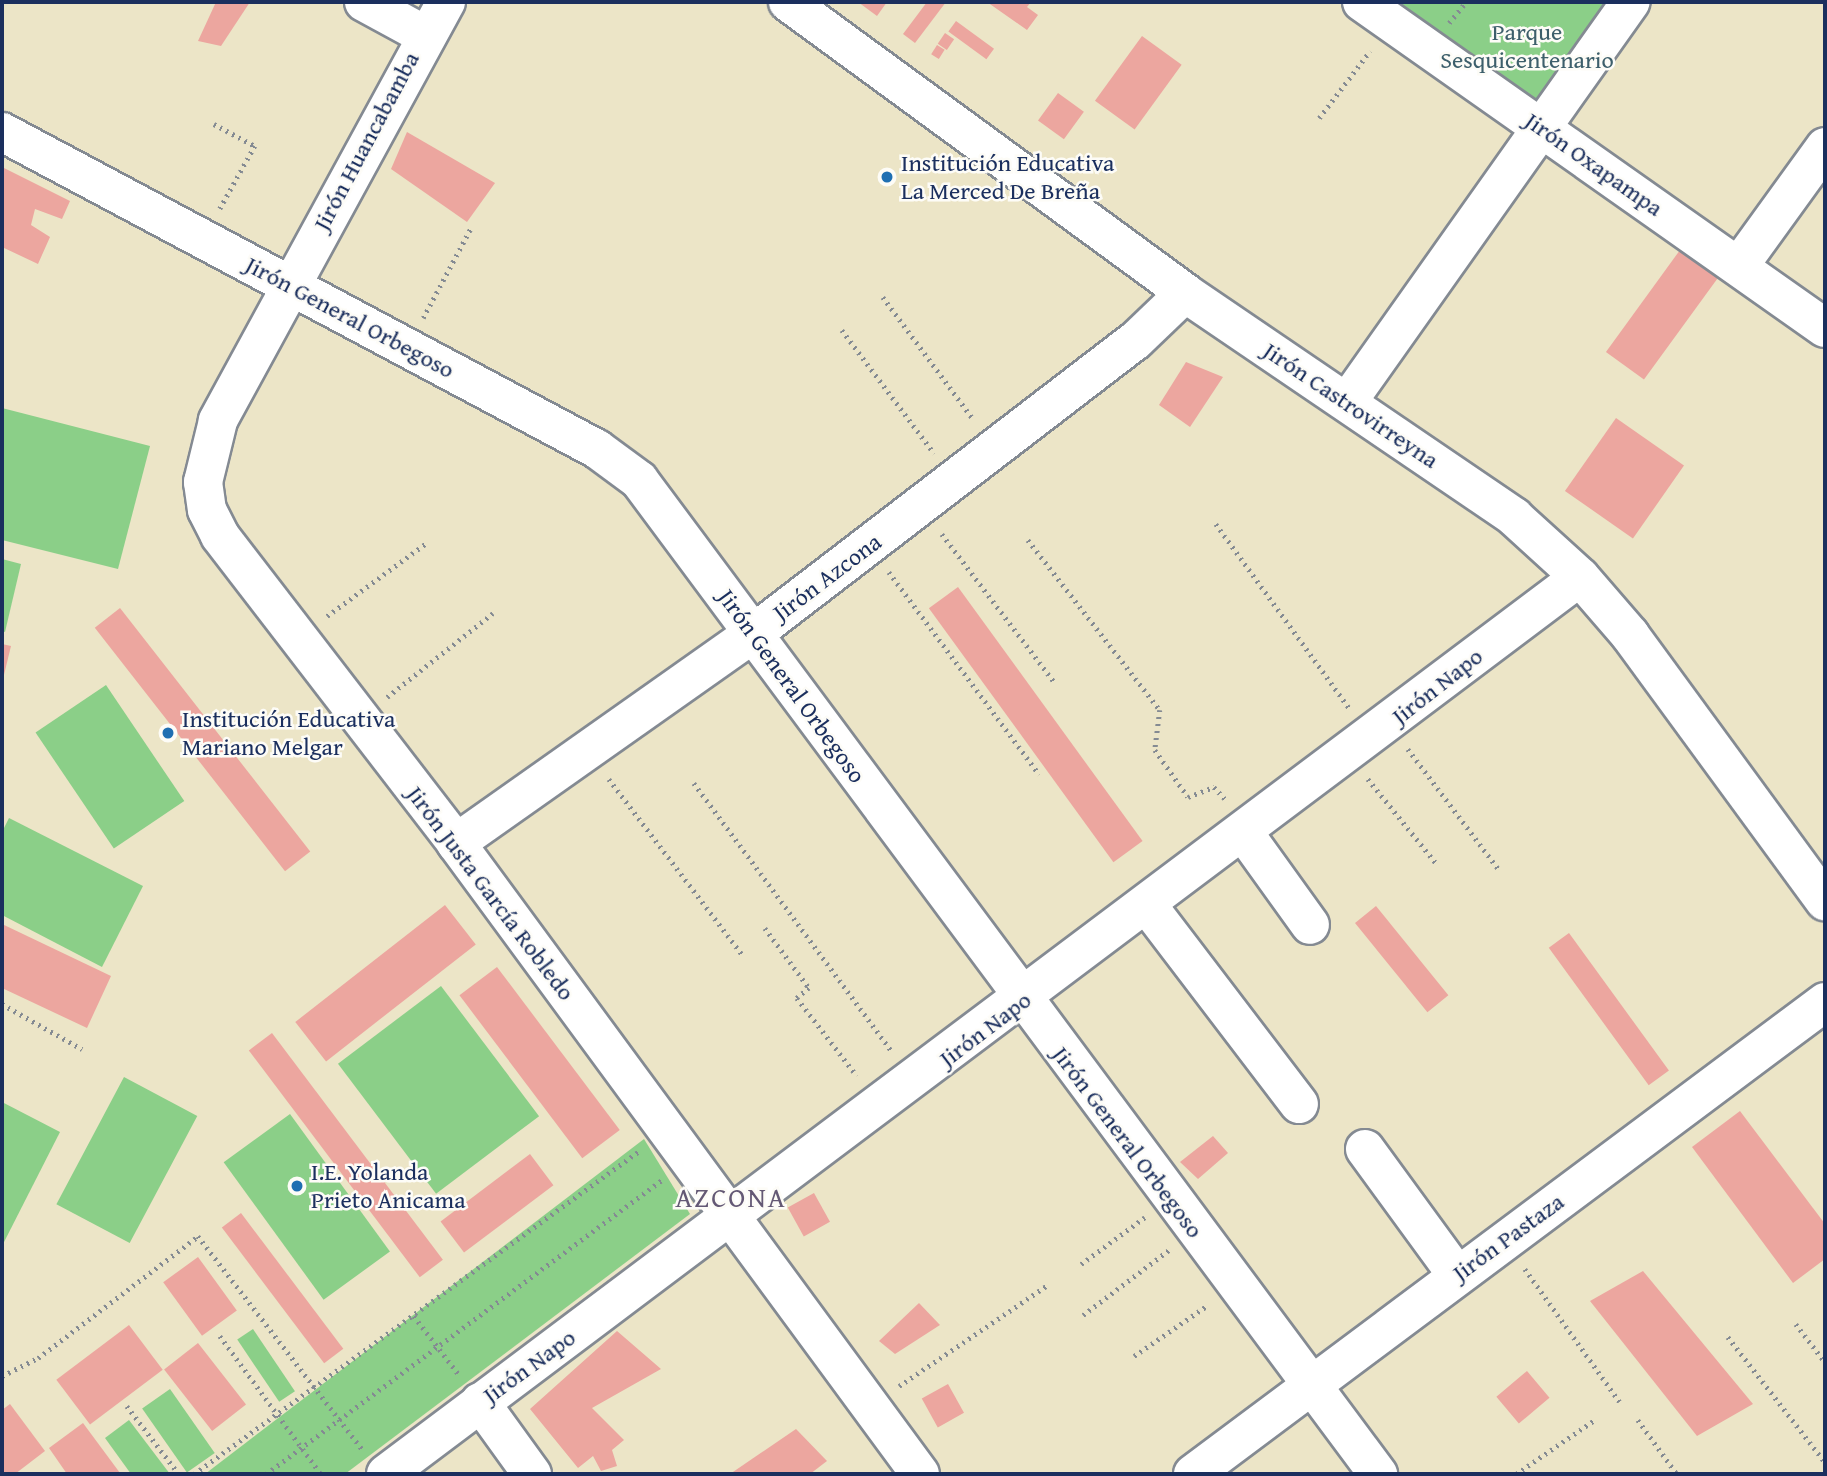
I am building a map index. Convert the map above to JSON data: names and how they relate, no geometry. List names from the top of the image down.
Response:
{
  "streets": {
    "street": [
      "Jirón Huancabamba",
      "Jirón Oxapampa",
      "Jirón General Orbegoso",
      "Jirón Castrovirreyna",
      "Jirón Azcona",
      "Jirón Napo",
      "Jirón Justa García Robledo",
      "Jirón Pastaza"
    ]
  },
  "crossings": [
    ["Jirón Huancabamba", "Jirón General Orbegoso"],
    ["Jirón Huancabamba", "Jirón Justa García Robledo"],
    ["Jirón General Orbegoso", "Jirón Azcona"],
    ["Jirón General Orbegoso", "Jirón Napo"],
    ["Jirón General Orbegoso", "Jirón Justa García Robledo"],
    ["Jirón General Orbegoso", "Jirón Pastaza"],
    ["Jirón Castrovirreyna", "Jirón Azcona"],
    ["Jirón Castrovirreyna", "Jirón Napo"],
    ["Jirón Azcona", "Jirón Justa García Robledo"],
    ["Jirón Napo", "Jirón Justa García Robledo"]
  ],
  "districts": ["AZCONA"],
  "parks": ["Parque Sesquicentenario"],
  "places": ["Institución Educativa La Merced De Breña", "Institución Educativa Mariano Melgar", "I.E. Yolanda Prieto Anicama"]
}
